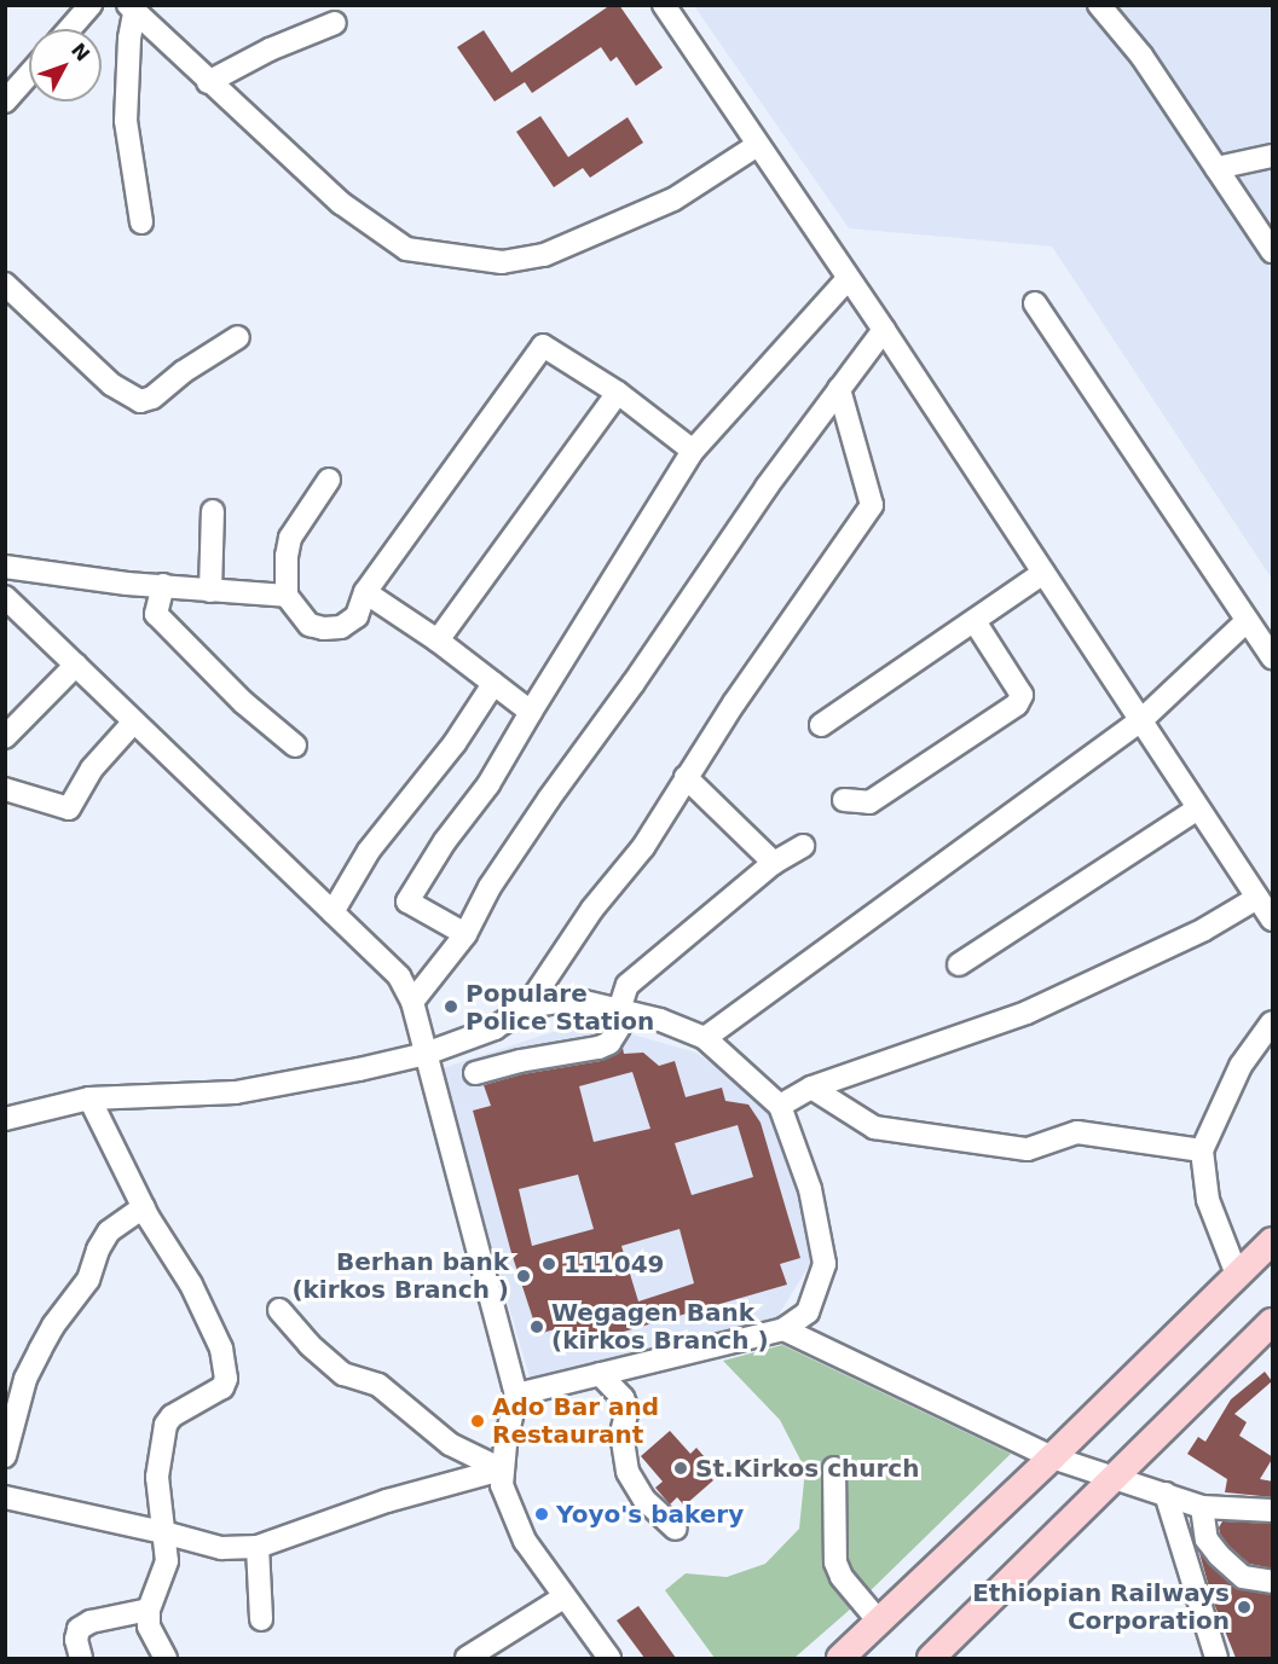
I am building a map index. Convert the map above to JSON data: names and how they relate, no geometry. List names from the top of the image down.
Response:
{
  "places": [
    "Populare Police Station",
    "111049",
    "Berhan bank (kirkos Branch )",
    "Wegagen Bank (kirkos Branch )",
    "Ado Bar and Restaurant",
    "St.Kirkos church",
    "Yoyo's bakery",
    "Ethiopian Railways Corporation"
  ],
  "north": "top right"
}
